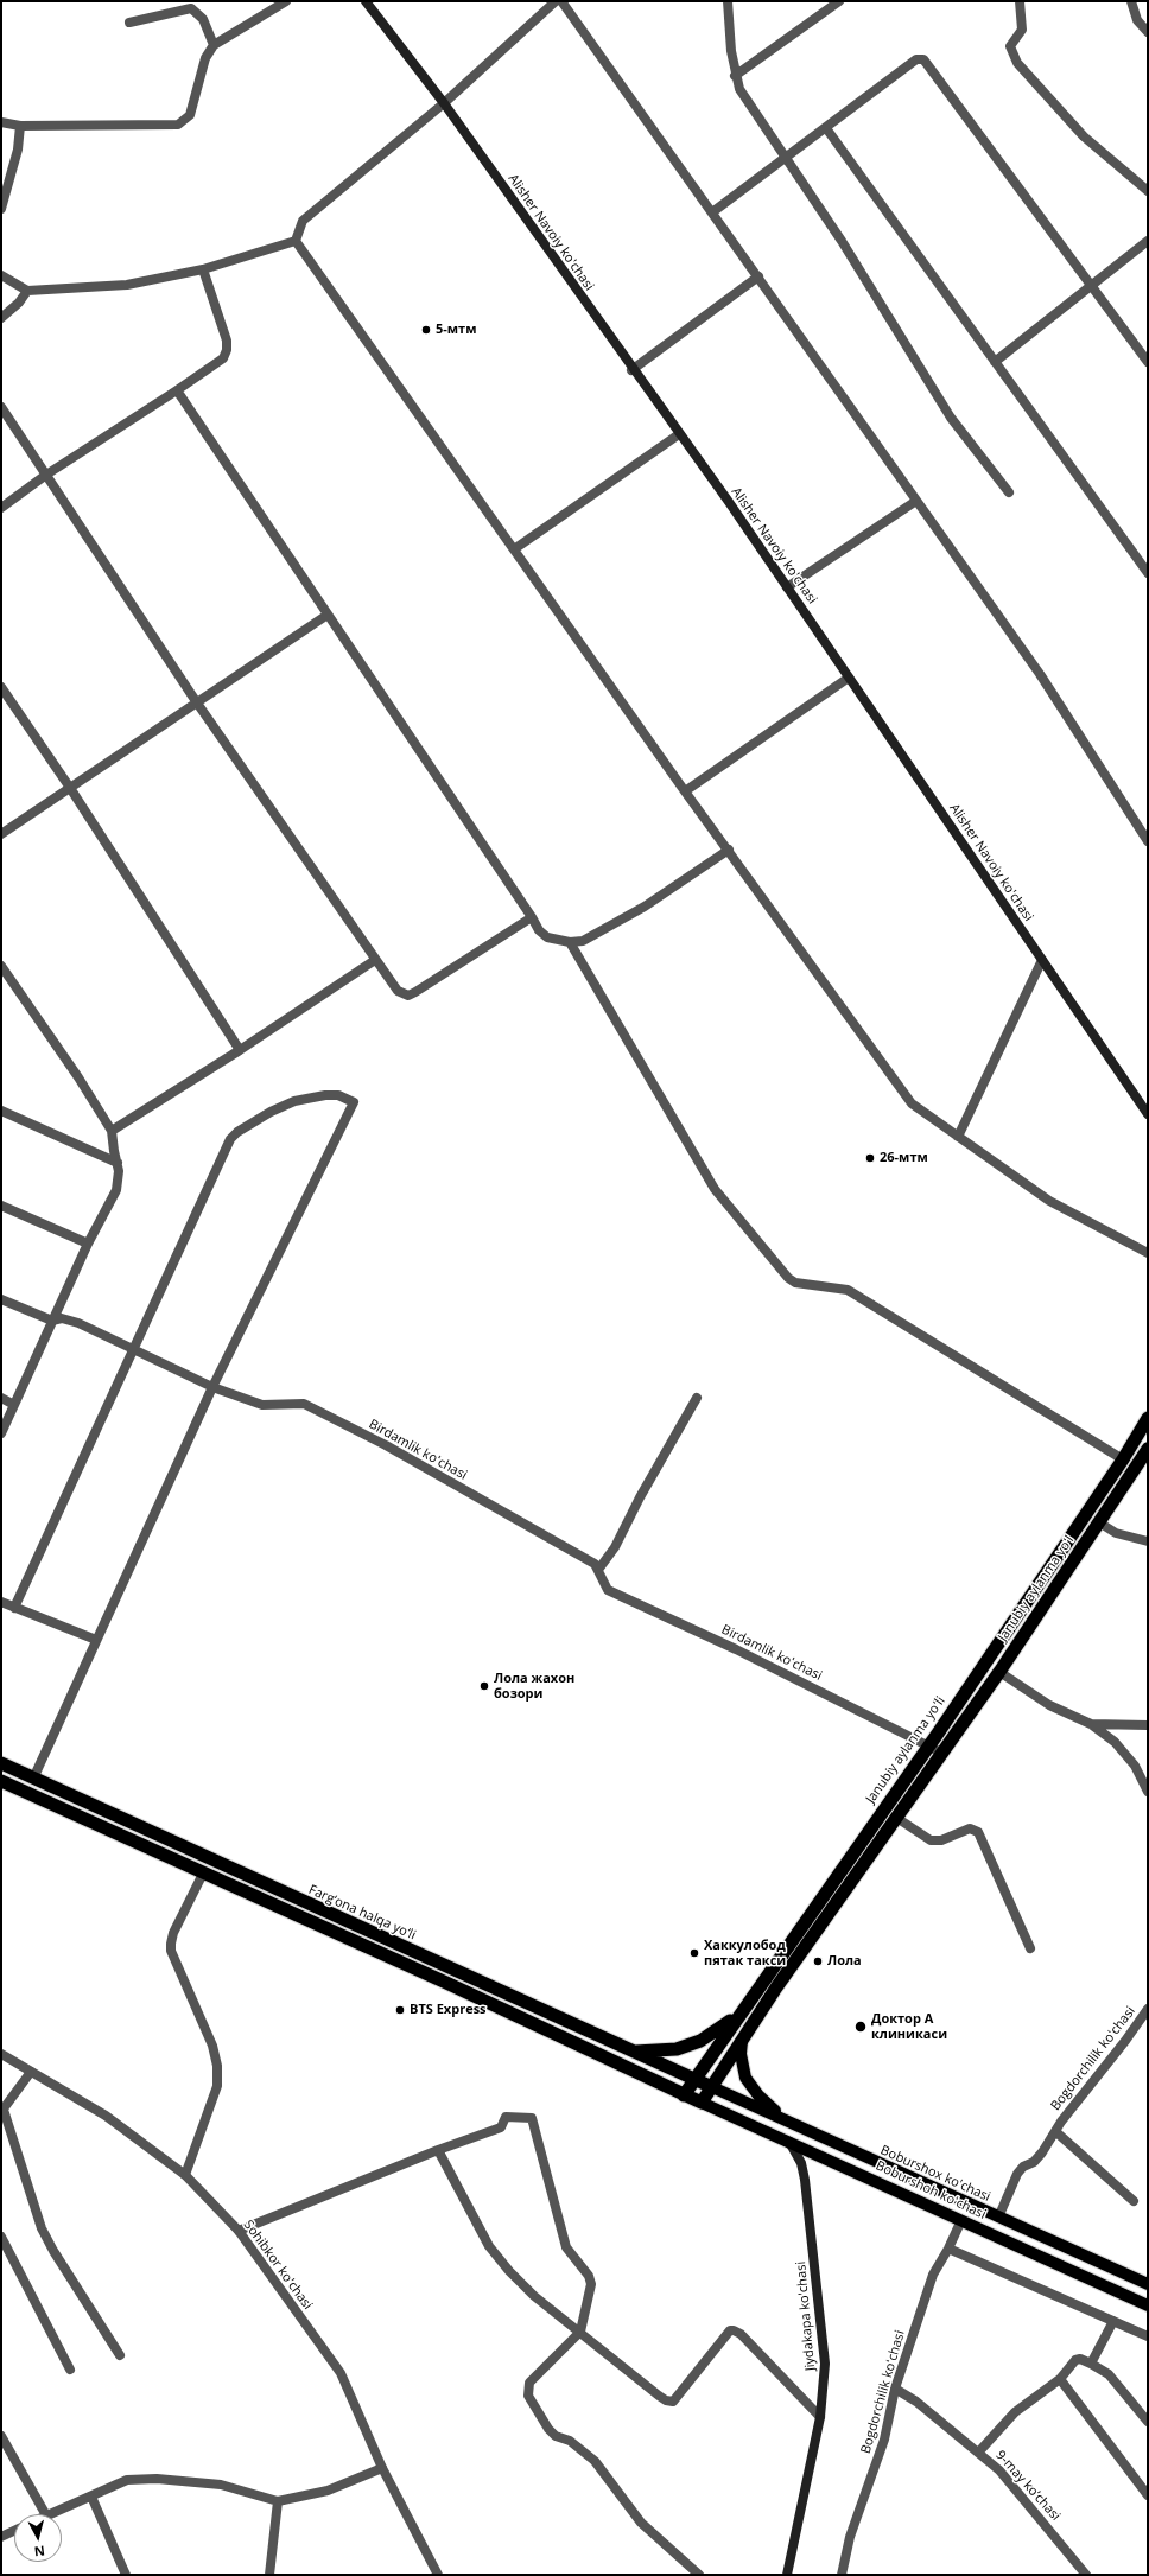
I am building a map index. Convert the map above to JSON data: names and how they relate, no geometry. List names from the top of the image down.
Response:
{
  "streets": {
    "highway": ["Janubiy aylanma yoʻl", "Janubiy aylanma yoʻli", "Farg‘ona halqa yo‘li"],
    "main road": [
      "Alisher Navoiy ko'chasi",
      "Boburshox ko'chasi",
      "Boburshoh koʻchasi",
      "Jiydakapa ko'chasi"
    ],
    "street": [
      "Birdamlik koʻchasi",
      "Bogdorchilik koʻchasi",
      "Sohibkor ko'chasi",
      "9-may koʼchasi"
    ]
  },
  "crossings": [
    ["Birdamlik koʻchasi", "Janubiy aylanma yoʻli"],
    ["Janubiy aylanma yoʻli", "Farg‘ona halqa yo‘li"],
    ["Farg‘ona halqa yo‘li", "Boburshox ko'chasi"],
    ["Bogdorchilik koʻchasi", "Boburshox ko'chasi"],
    ["Bogdorchilik koʻchasi", "Boburshoh koʻchasi"],
    ["Bogdorchilik koʻchasi", "9-may koʼchasi"],
    ["Boburshoh koʻchasi", "Jiydakapa ko'chasi"]
  ],
  "places": [
    "5-мтм",
    "26-мтм",
    "Лола жахон бозори",
    "Хаккулобод пятак такси",
    "Лола",
    "BTS Express",
    "Доктор А клиникаси"
  ],
  "north": "bottom"
}
